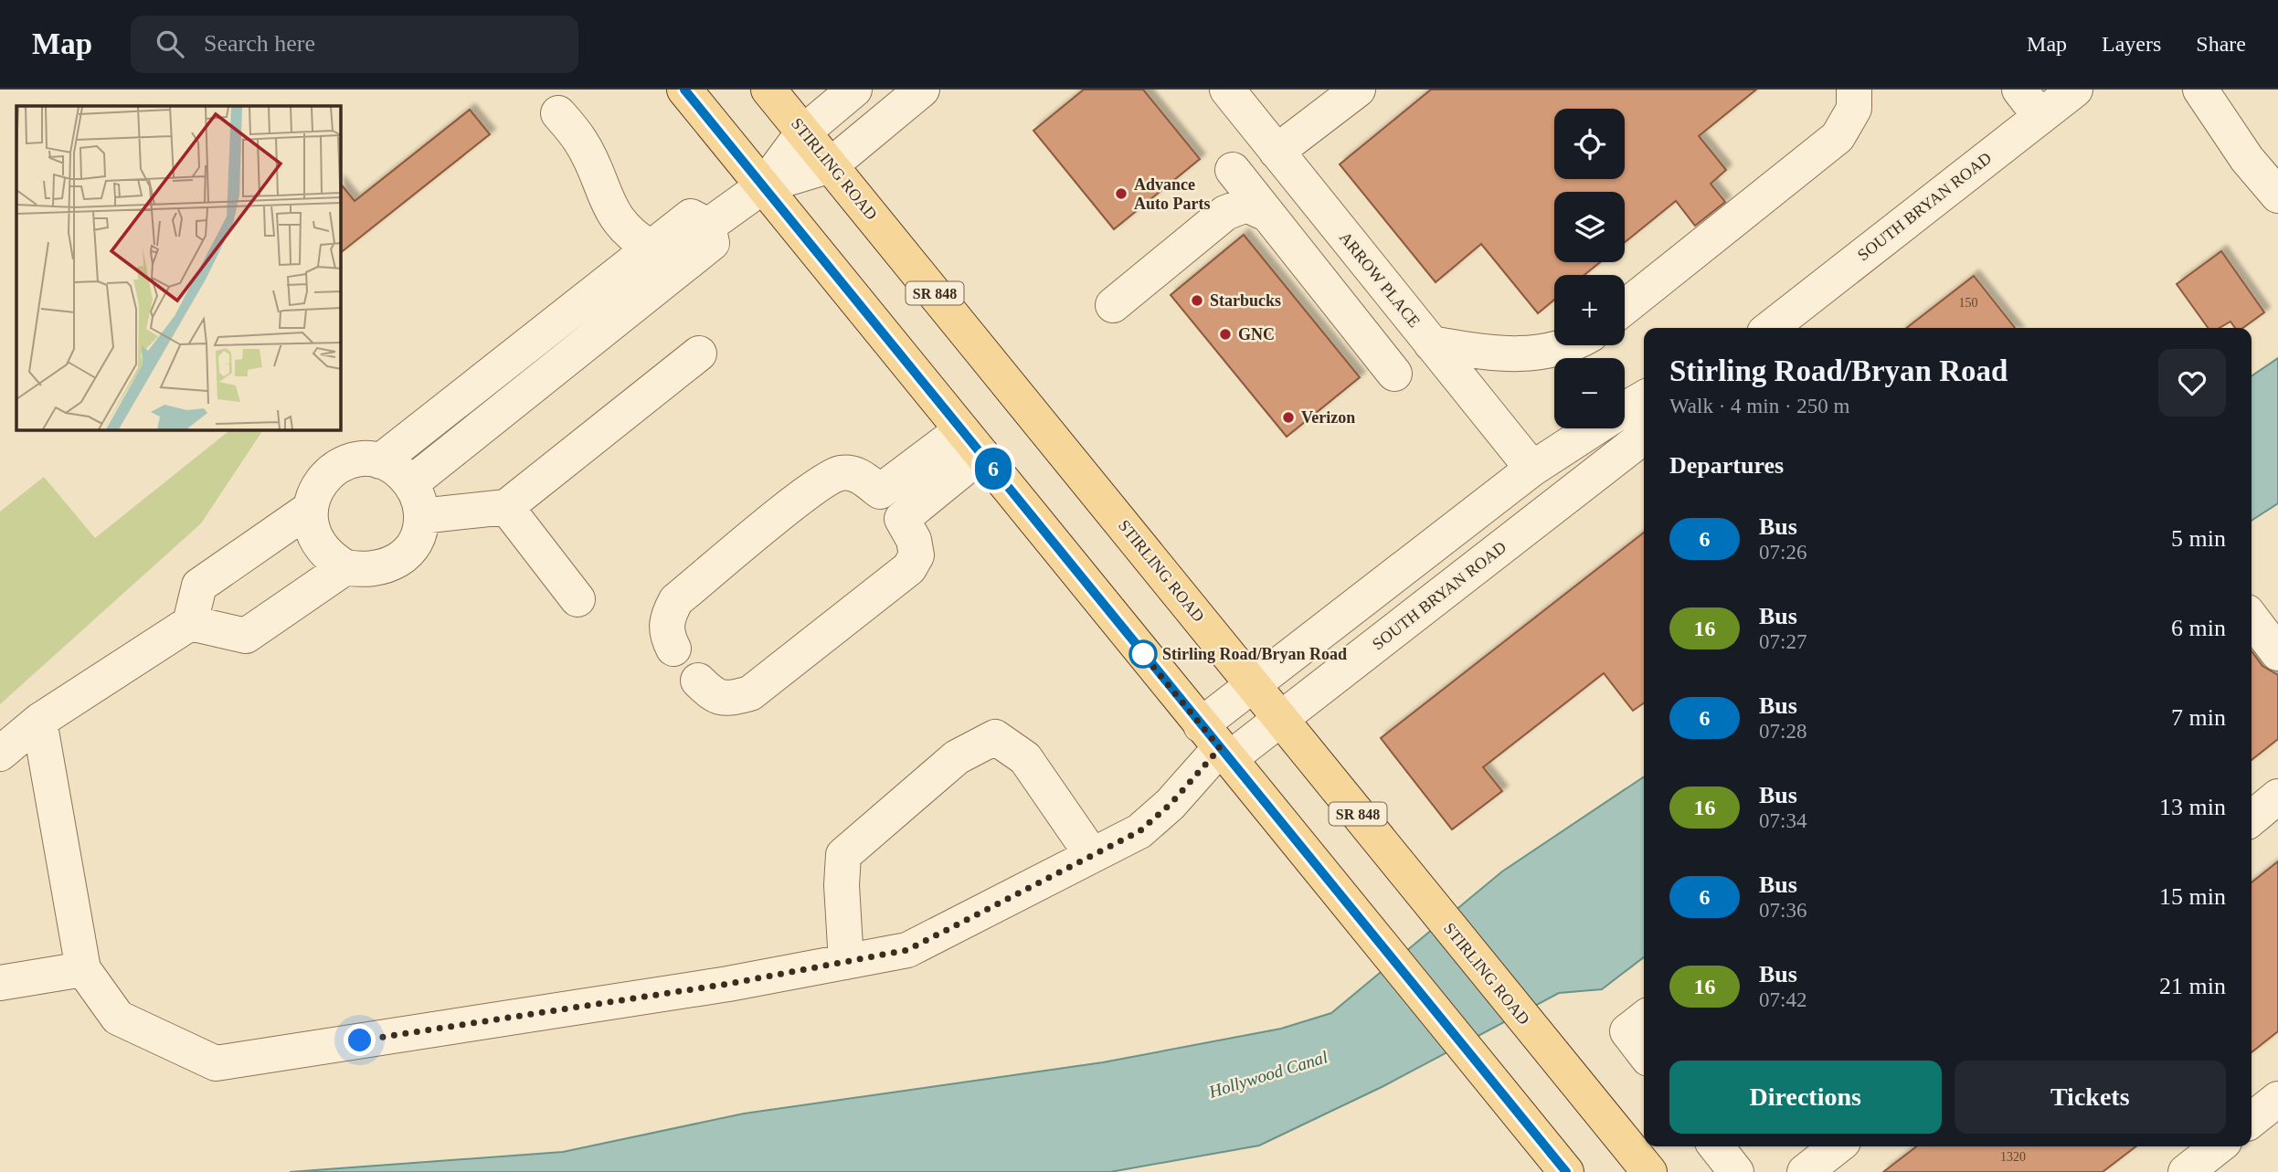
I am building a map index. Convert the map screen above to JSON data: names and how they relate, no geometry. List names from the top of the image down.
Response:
{
  "streets": {
    "main road": ["STIRLING ROAD", "SR 848"],
    "street": ["SOUTH BRYAN ROAD", "ARROW PLACE"]
  },
  "crossings": [
    ["STIRLING ROAD", "SOUTH BRYAN ROAD"],
    ["SOUTH BRYAN ROAD", "ARROW PLACE"]
  ],
  "water": ["Hollywood Canal"],
  "places": [
    "Advance Auto Parts",
    "Starbucks",
    "GNC",
    "Verizon",
    "Stirling Road/Bryan Road"
  ],
  "lines": ["bus line 6"],
  "house_numbers": ["150", "1320"],
  "page": {
    "header": "Map",
    "search": "Search here",
    "nav": ["Map", "Layers", "Share"],
    "on_map": "6",
    "map_buttons": ["+", "−"],
    "heading": [
      ["Stirling Road/Bryan Road", "Walk · 4 min · 250 m"],
      "Departures"
    ],
    "list": [
      {
        "mark": "6",
        "name": "Bus",
        "note": "07:26",
        "value": "5 min"
      },
      {
        "mark": "16",
        "name": "Bus",
        "note": "07:27",
        "value": "6 min"
      },
      {
        "mark": "6",
        "name": "Bus",
        "note": "07:28",
        "value": "7 min"
      },
      {
        "mark": "16",
        "name": "Bus",
        "note": "07:34",
        "value": "13 min"
      },
      {
        "mark": "6",
        "name": "Bus",
        "note": "07:36",
        "value": "15 min"
      },
      {
        "mark": "16",
        "name": "Bus",
        "note": "07:42",
        "value": "21 min"
      }
    ],
    "buttons": ["Directions", "Tickets"]
  }
}
